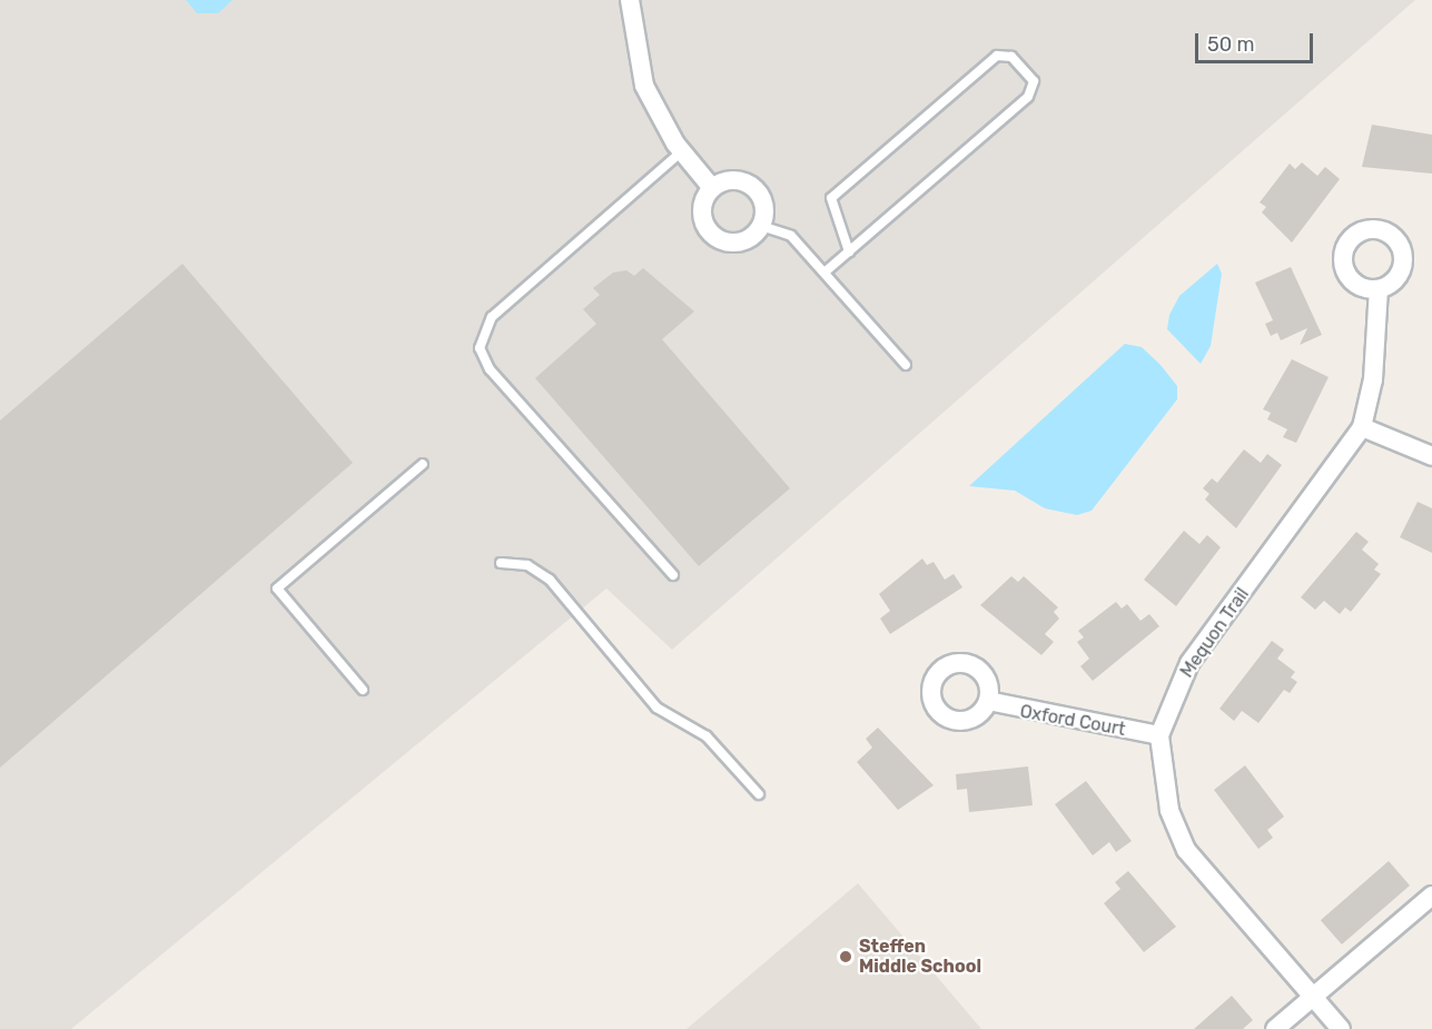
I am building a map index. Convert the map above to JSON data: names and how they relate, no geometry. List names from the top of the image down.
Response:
{
  "streets": {
    "street": ["Mequon Trail", "Oxford Court"]
  },
  "crossings": [
    ["Mequon Trail", "Oxford Court"]
  ],
  "places": ["Steffen Middle School"],
  "scale_bar": "50 m"
}
